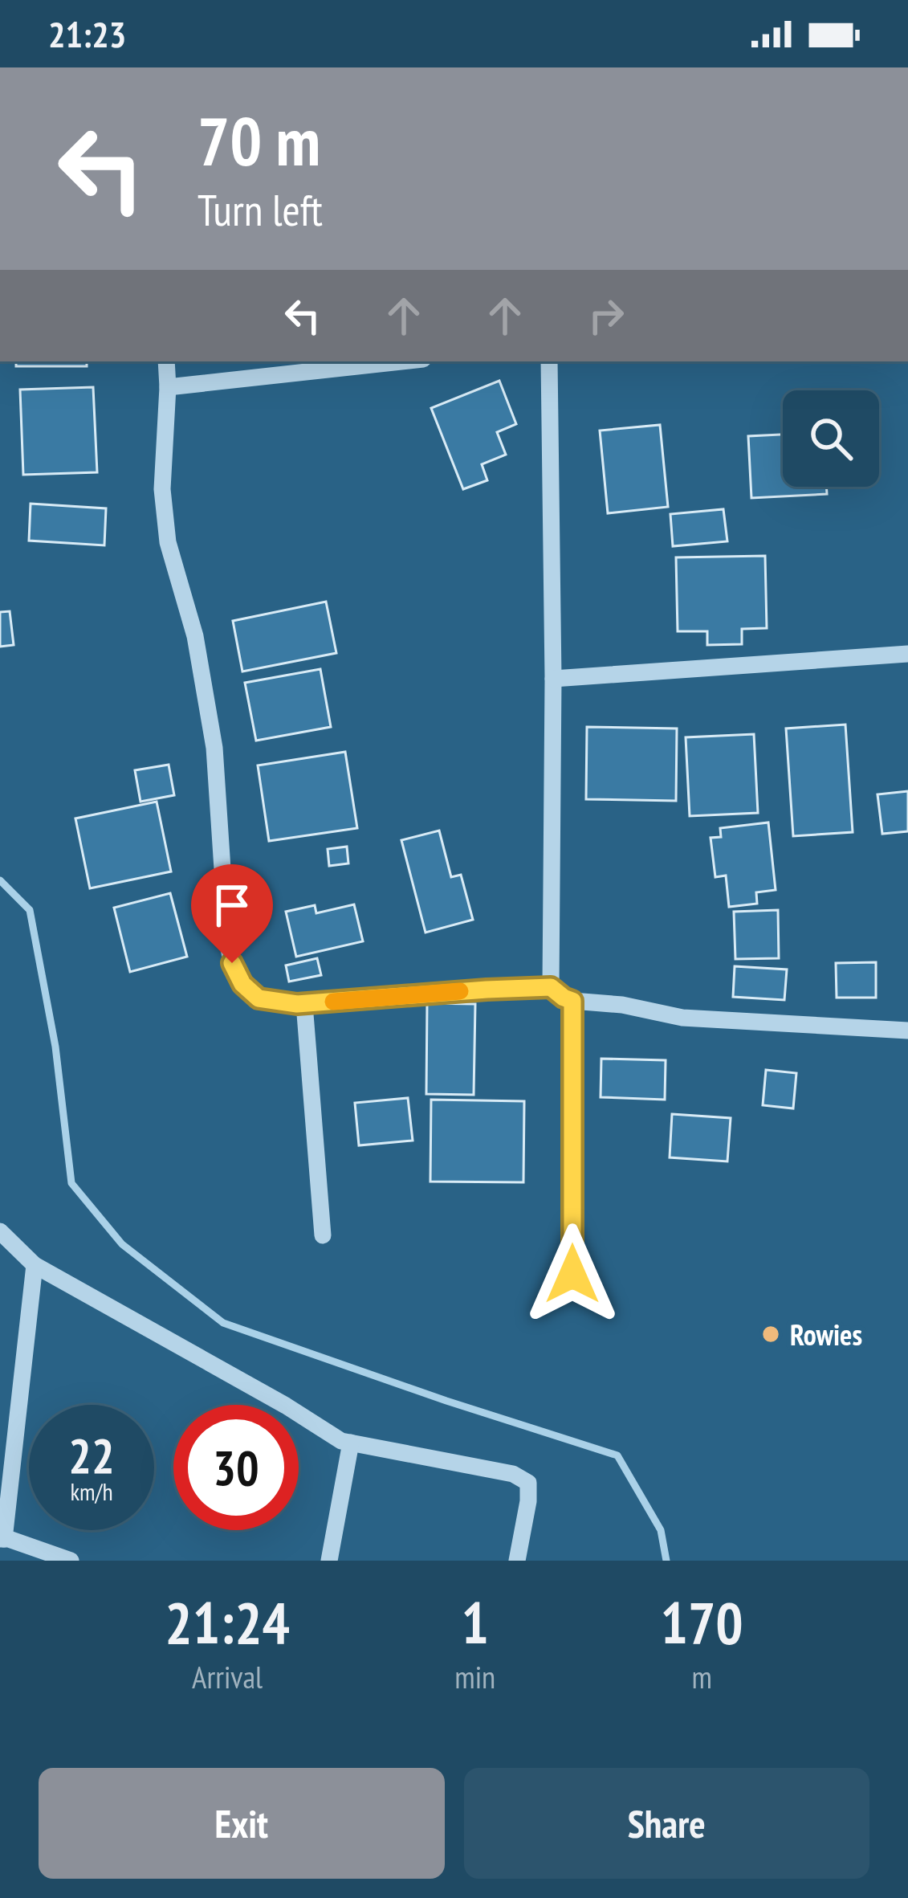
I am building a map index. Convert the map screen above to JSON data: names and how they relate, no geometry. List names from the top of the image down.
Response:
{
  "places": ["Rowies"],
  "page": {
    "status": "21:23",
    "turn": ["70 m", "Turn left"],
    "speed": "22 km/h",
    "limit": "30",
    "eta": [
      "21:24",
      "Arrival",
      "1",
      "min",
      "170",
      "m"
    ],
    "buttons": ["Exit", "Share"]
  }
}
